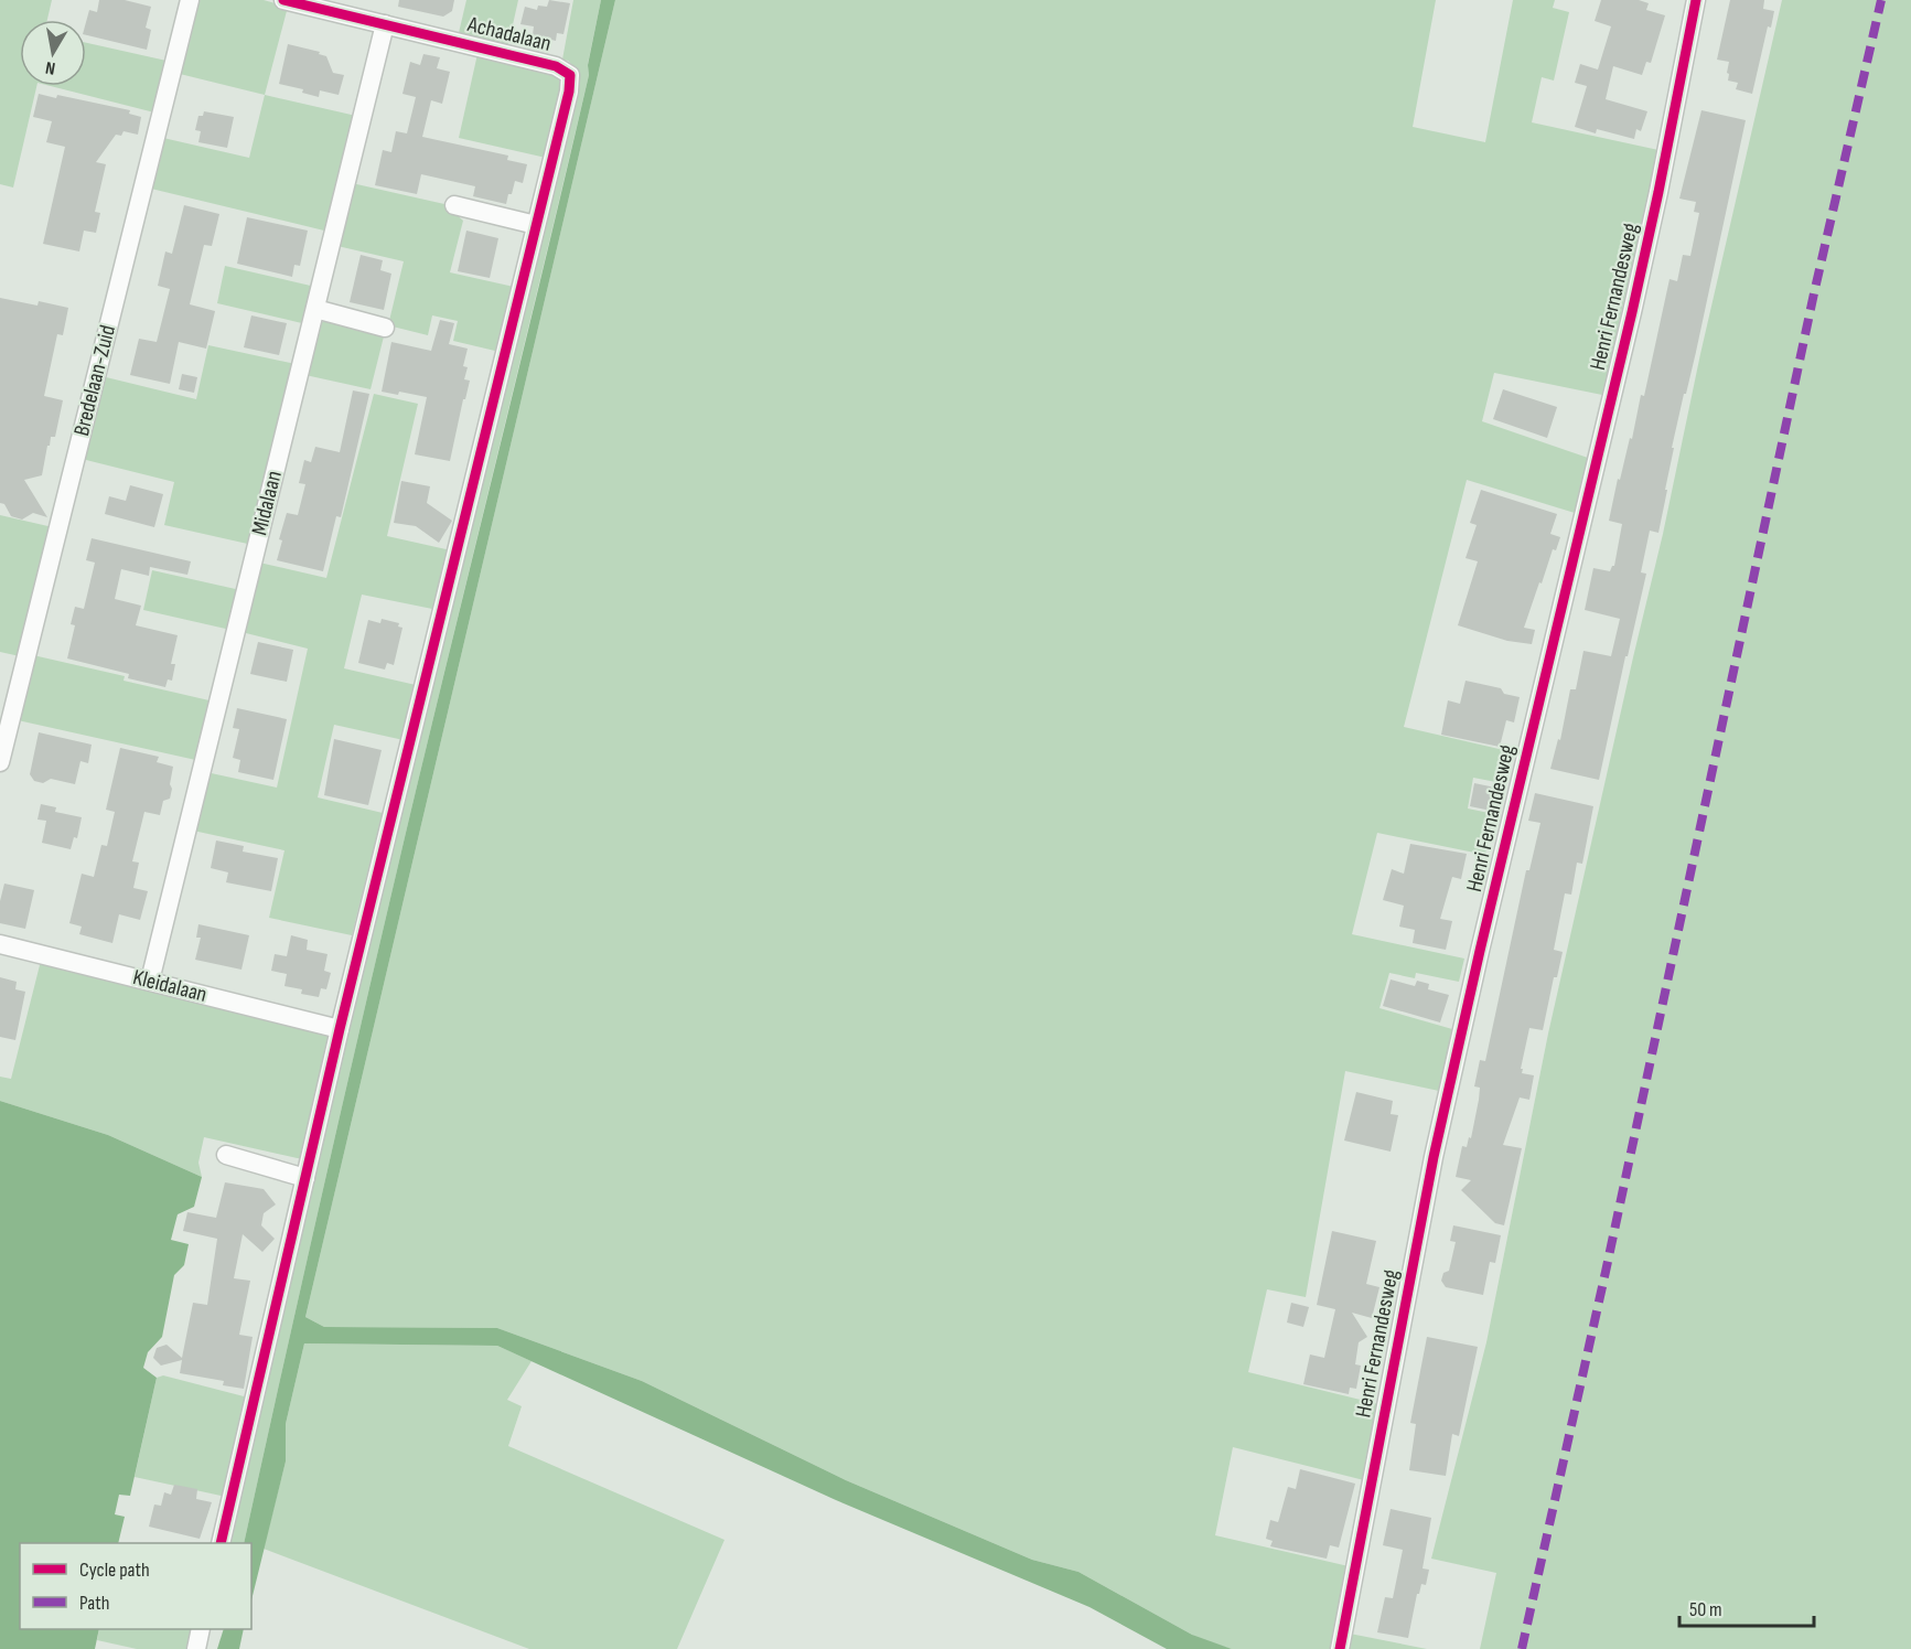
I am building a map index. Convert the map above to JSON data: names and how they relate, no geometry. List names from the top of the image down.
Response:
{
  "streets": {
    "street": [
      "Achadalaan",
      "Henri Fernandesweg",
      "Bredelaan-Zuid",
      "Midalaan",
      "Kleidalaan"
    ]
  },
  "crossings": [
    ["Achadalaan", "Midalaan"],
    ["Midalaan", "Kleidalaan"]
  ],
  "legend": ["Cycle path", "Path"],
  "scale_bar": "50 m",
  "north": "bottom"
}
